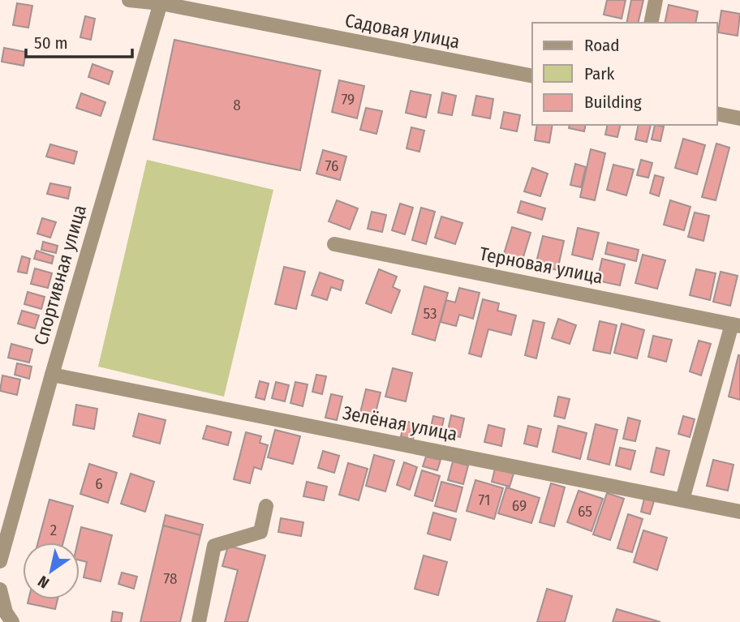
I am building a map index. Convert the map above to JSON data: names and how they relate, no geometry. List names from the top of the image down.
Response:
{
  "streets": {
    "street": [
      "Садовая улица",
      "Терновая улица",
      "Спортивная улица",
      "Зелёная улица"
    ]
  },
  "crossings": [
    ["Садовая улица", "Спортивная улица"],
    ["Спортивная улица", "Зелёная улица"]
  ],
  "house_numbers": [
    "79",
    "8",
    "76",
    "53",
    "6",
    "71",
    "69",
    "65",
    "2",
    "78"
  ],
  "legend": ["Road", "Park", "Building"],
  "scale_bar": "50 m",
  "north": "bottom left"
}
